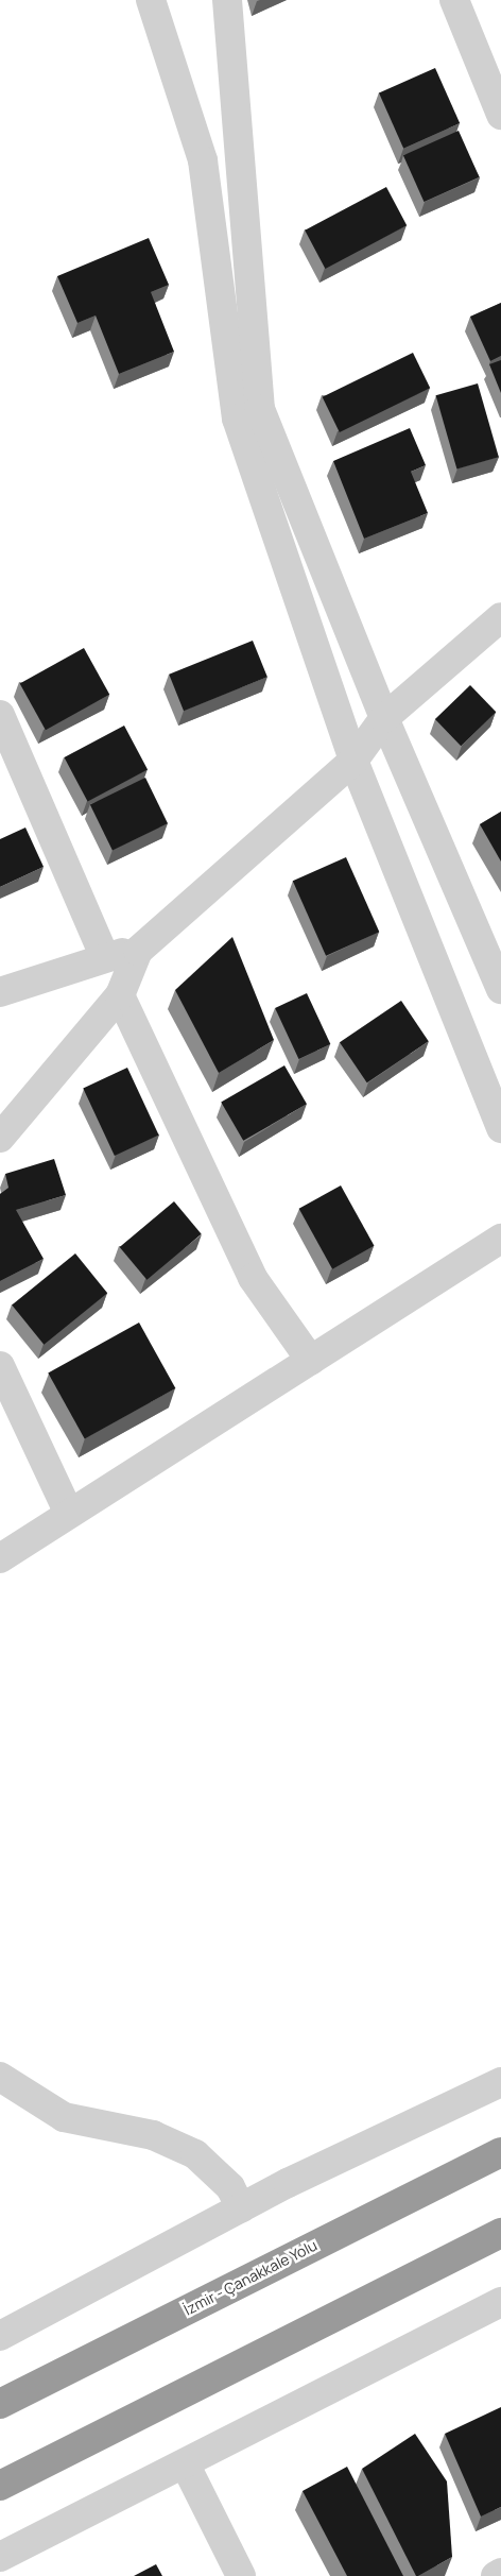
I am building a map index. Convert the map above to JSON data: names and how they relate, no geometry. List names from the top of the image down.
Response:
{
  "streets": {
    "highway": ["İzmir - Çanakkale Yolu"]
  }
}
